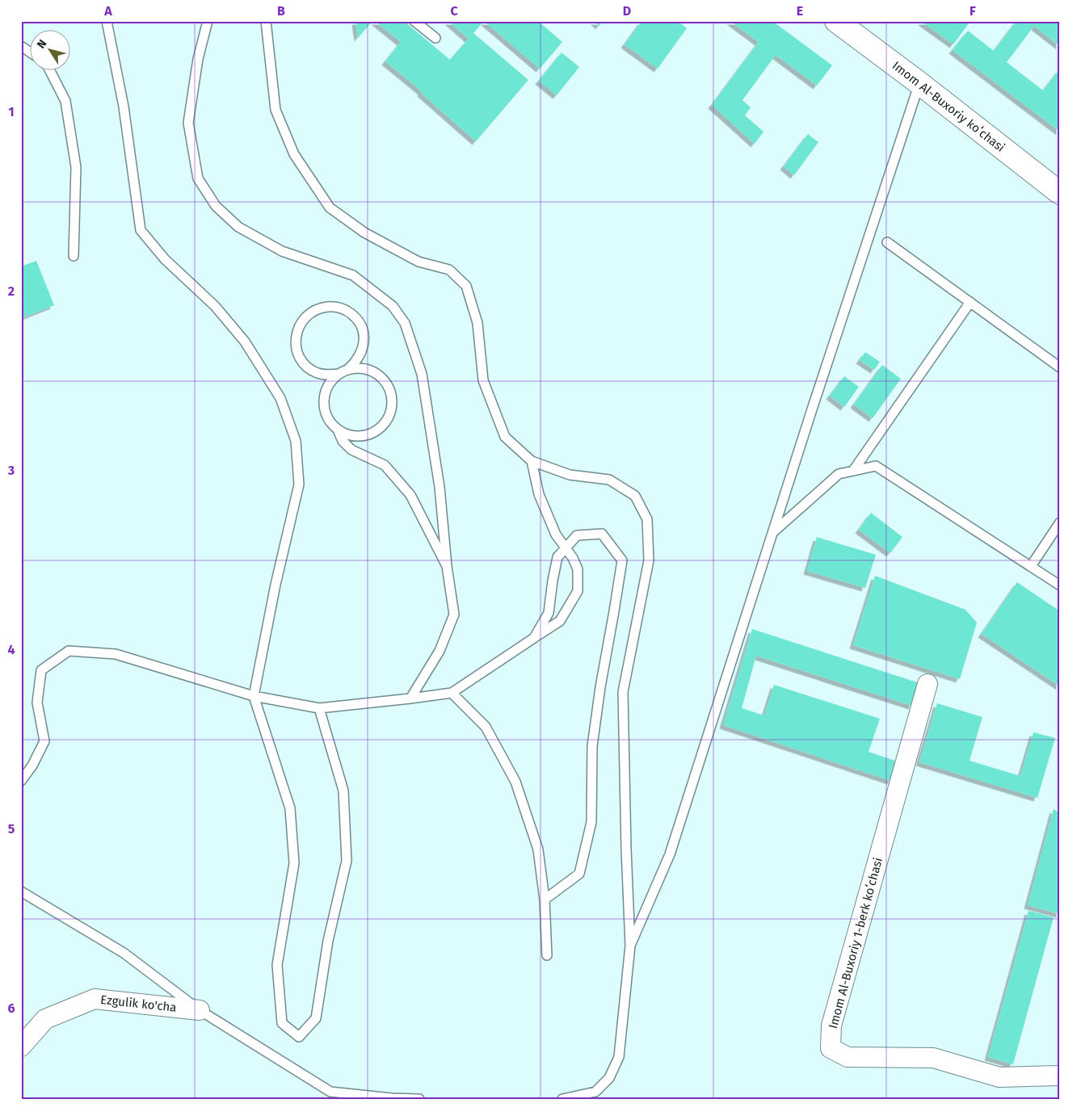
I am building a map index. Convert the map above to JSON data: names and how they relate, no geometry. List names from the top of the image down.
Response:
{
  "streets": {
    "street": ["Imom Al-Buxoriy koʻchasi", "Imom Al-Buxoriy 1-berk koʻchasi", "Ezgulik ko'cha"]
  },
  "north": "top left",
  "grid": {
    "columns": [
      "A",
      "B",
      "C",
      "D",
      "E",
      "F"
    ],
    "rows": [
      "1",
      "2",
      "3",
      "4",
      "5",
      "6"
    ]
  }
}
